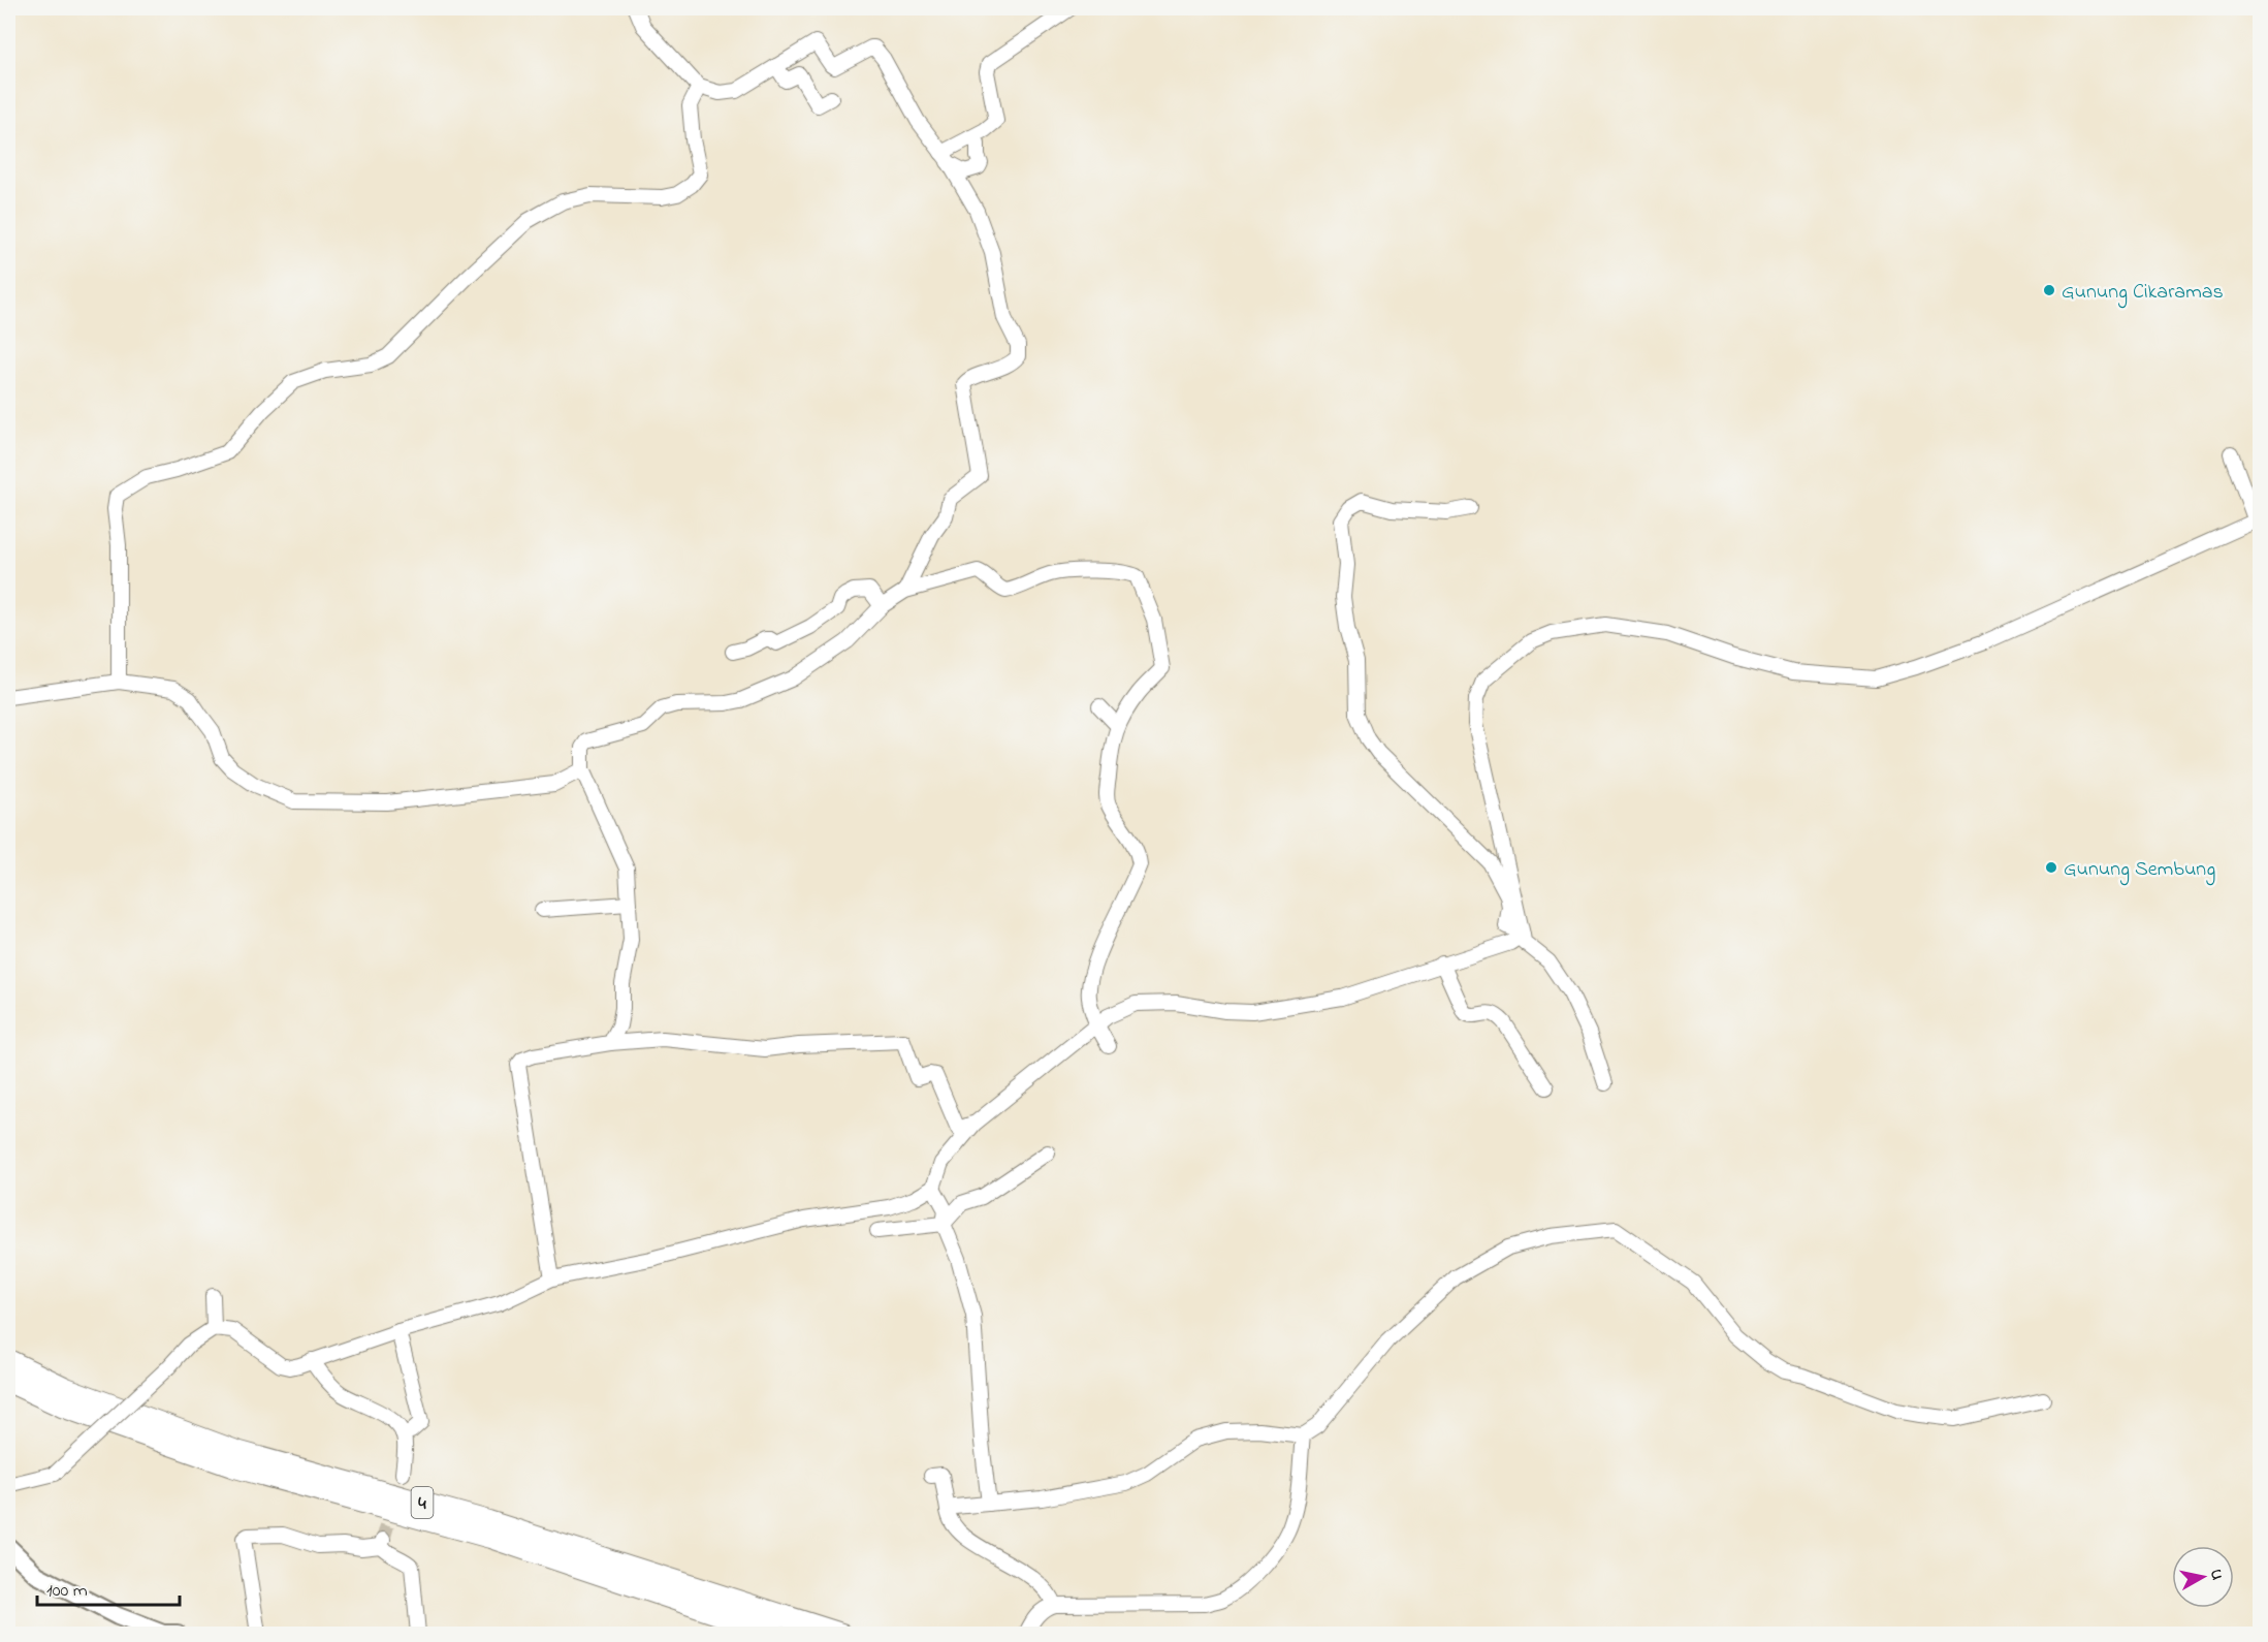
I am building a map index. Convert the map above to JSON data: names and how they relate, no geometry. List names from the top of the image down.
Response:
{
  "streets": {
    "highway": ["4"]
  },
  "places": ["Gunung Cikaramas", "Gunung Sembung"],
  "scale_bar": "100 m",
  "north": "right"
}
